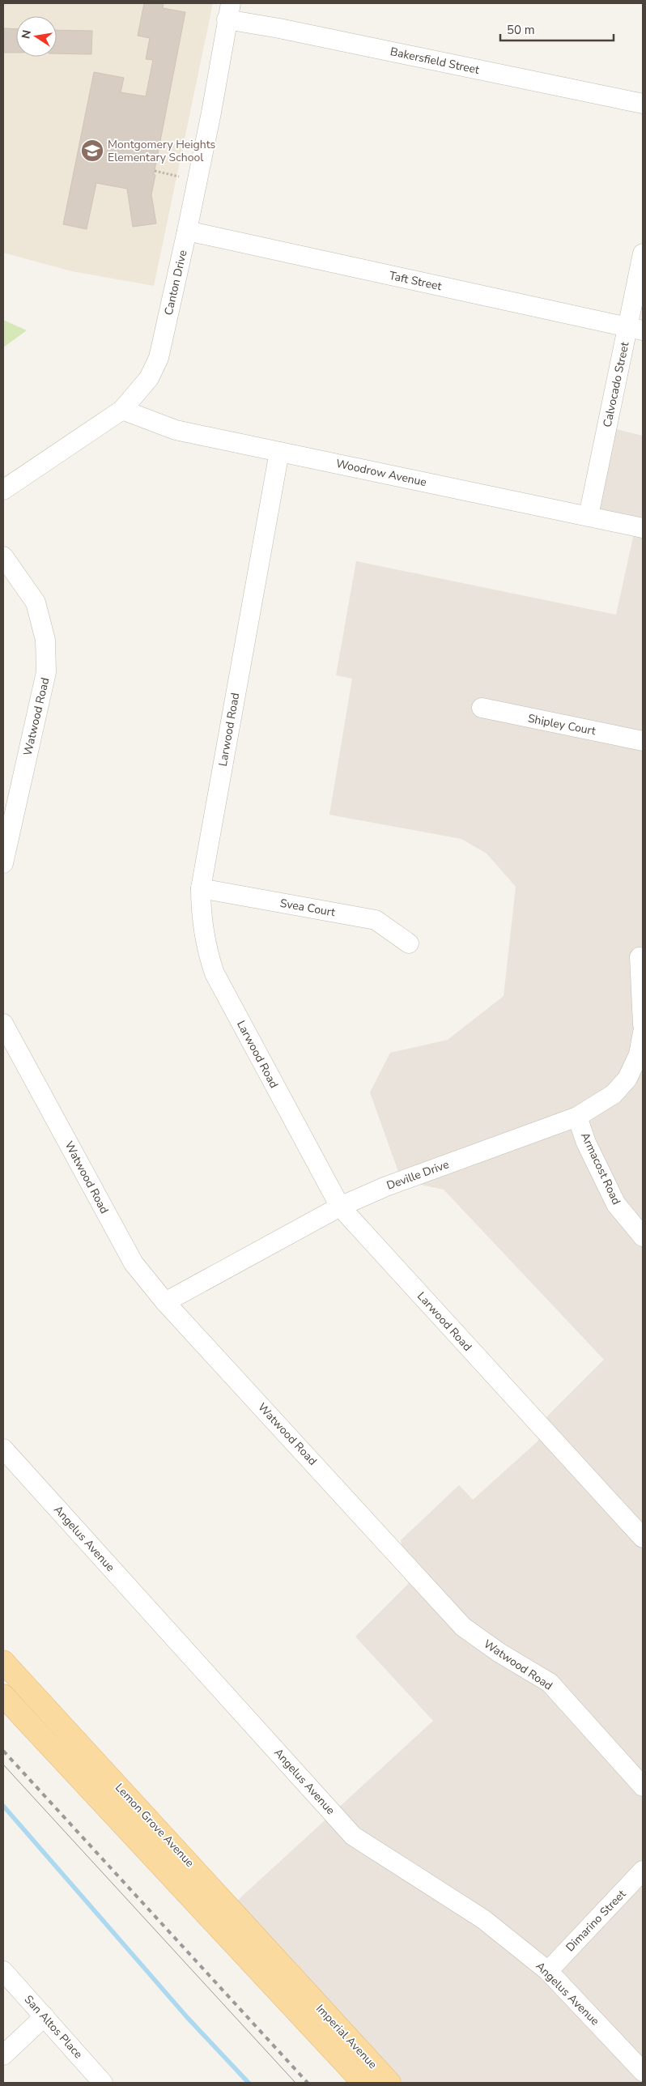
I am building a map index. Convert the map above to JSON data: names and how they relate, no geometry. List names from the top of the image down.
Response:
{
  "streets": {
    "main road": ["Lemon Grove Avenue", "Imperial Avenue"],
    "street": [
      "Bakersfield Street",
      "Taft Street",
      "Canton Drive",
      "Calvocado Street",
      "Woodrow Avenue",
      "Watwood Road",
      "Shipley Court",
      "Larwood Road",
      "Svea Court",
      "Armacost Road",
      "Deville Drive",
      "Angelus Avenue",
      "Dimarino Street",
      "San Altos Place"
    ]
  },
  "crossings": [
    ["Bakersfield Street", "Canton Drive"],
    ["Taft Street", "Canton Drive"],
    ["Taft Street", "Calvocado Street"],
    ["Canton Drive", "Woodrow Avenue"],
    ["Calvocado Street", "Woodrow Avenue"],
    ["Woodrow Avenue", "Larwood Road"],
    ["Watwood Road", "Deville Drive"],
    ["Larwood Road", "Svea Court"],
    ["Larwood Road", "Deville Drive"],
    ["Armacost Road", "Deville Drive"],
    ["Angelus Avenue", "Dimarino Street"],
    ["Lemon Grove Avenue", "Imperial Avenue"]
  ],
  "places": {
    "school or university": ["Montgomery Heights Elementary School"]
  },
  "scale_bar": "50 m",
  "north": "left"
}
